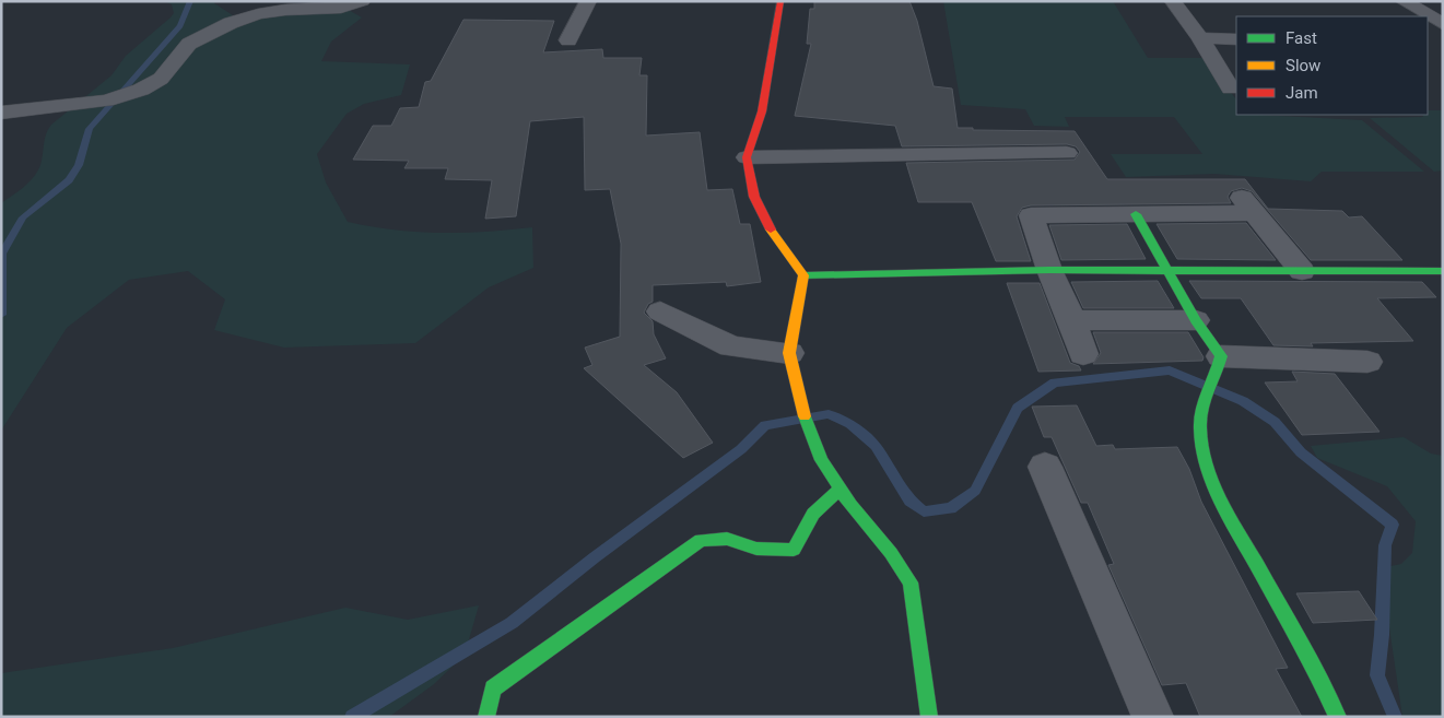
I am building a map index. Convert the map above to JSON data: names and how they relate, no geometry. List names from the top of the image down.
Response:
{
  "legend": ["Fast", "Slow", "Jam"]
}
